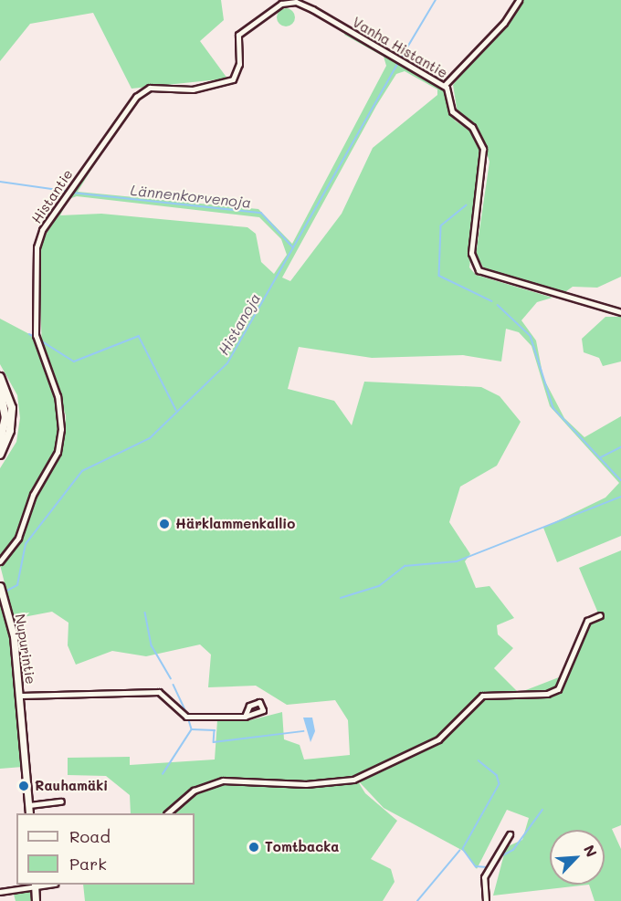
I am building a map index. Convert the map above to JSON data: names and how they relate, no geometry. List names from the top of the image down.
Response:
{
  "streets": {
    "main road": ["Nupurintie"],
    "street": ["Vanha Histantie", "Histantie"]
  },
  "crossings": [
    ["Vanha Histantie", "Histantie"]
  ],
  "water": ["Lännenkorvenoja", "Histanoja"],
  "places": ["Härklammenkallio", "Rauhamäki", "Tomtbacka"],
  "legend": ["Road", "Park"],
  "north": "top right"
}
